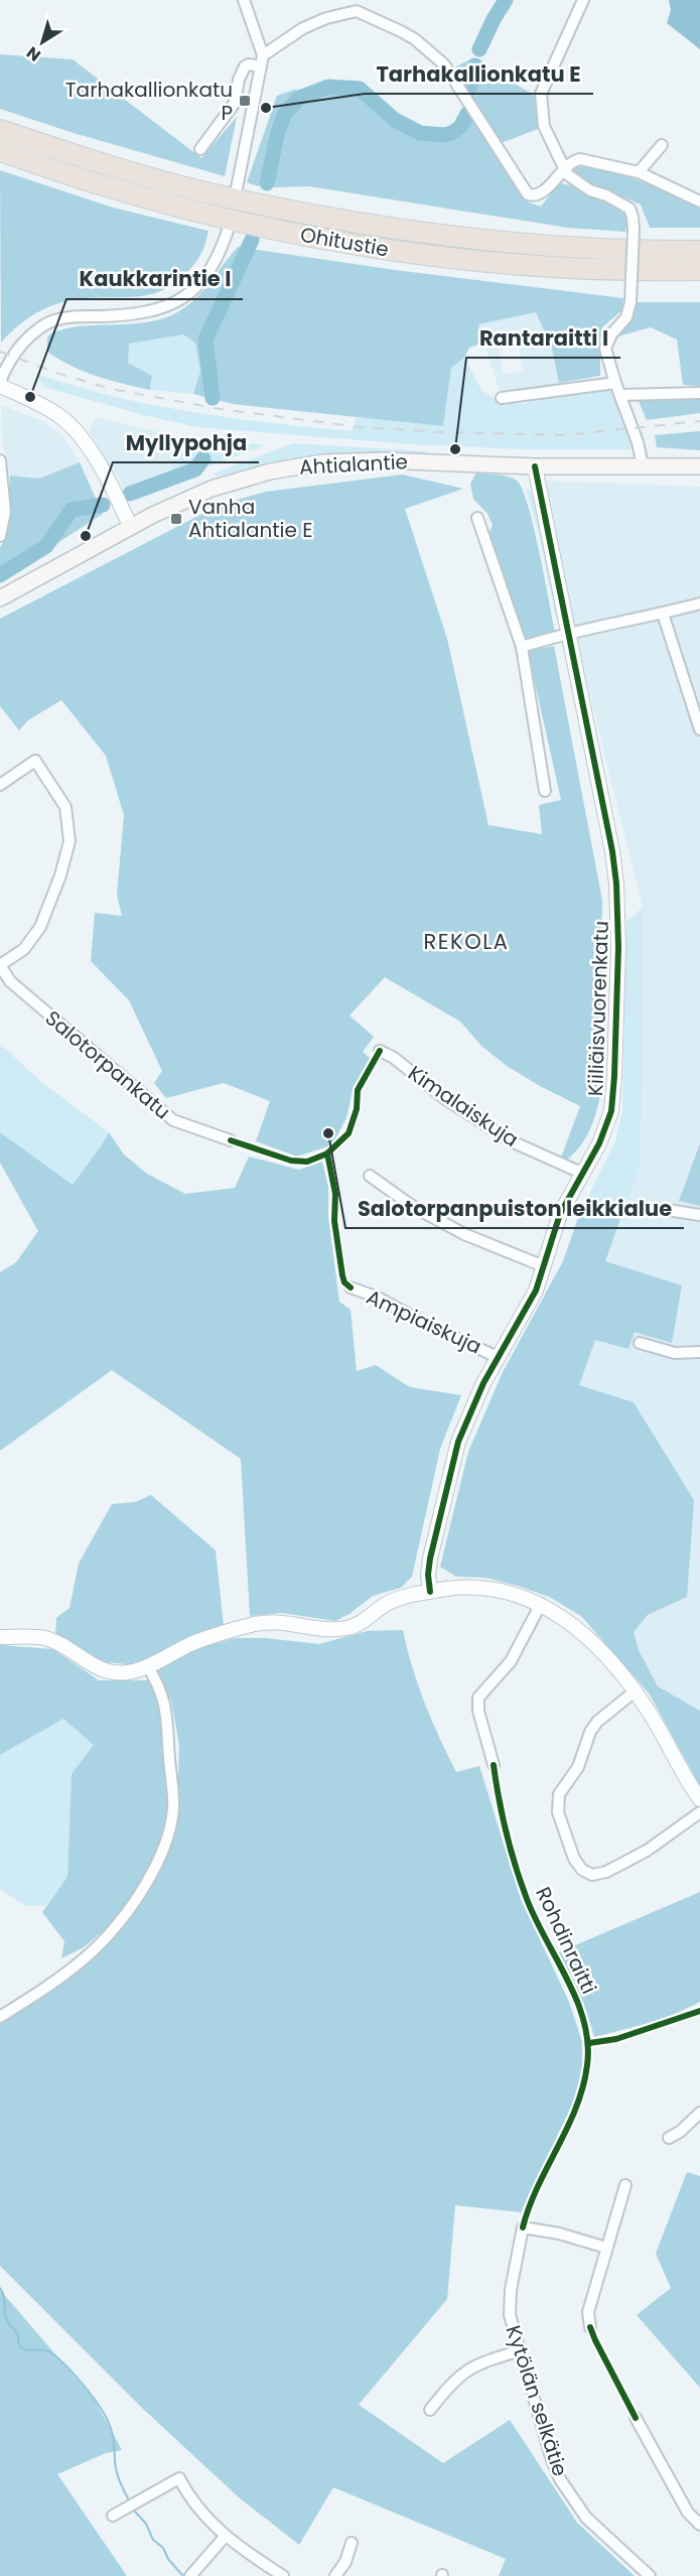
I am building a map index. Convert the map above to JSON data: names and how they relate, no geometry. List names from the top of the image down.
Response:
{
  "streets": {
    "highway": ["Ohitustie"],
    "main road": ["Ahtialantie"],
    "street": [
      "Kiiliäisvuorenkatu",
      "Salotorpankatu",
      "Kimalaiskuja",
      "Ampiaiskuja",
      "Kytölän selkätie"
    ],
    "cycle path": ["Rohdinraitti"]
  },
  "crossings": [
    ["Ahtialantie", "Kiiliäisvuorenkatu"],
    ["Kiiliäisvuorenkatu", "Kimalaiskuja"],
    ["Kiiliäisvuorenkatu", "Ampiaiskuja"]
  ],
  "districts": ["REKOLA"],
  "places": {
    "transit": ["Tarhakallionkatu P", "Vanha Ahtialantie E"],
    "other": [
      "Tarhakallionkatu E",
      "Kaukkarintie I",
      "Rantaraitti I",
      "Myllypohja",
      "Salotorpanpuiston leikkialue"
    ]
  },
  "north": "bottom left"
}
